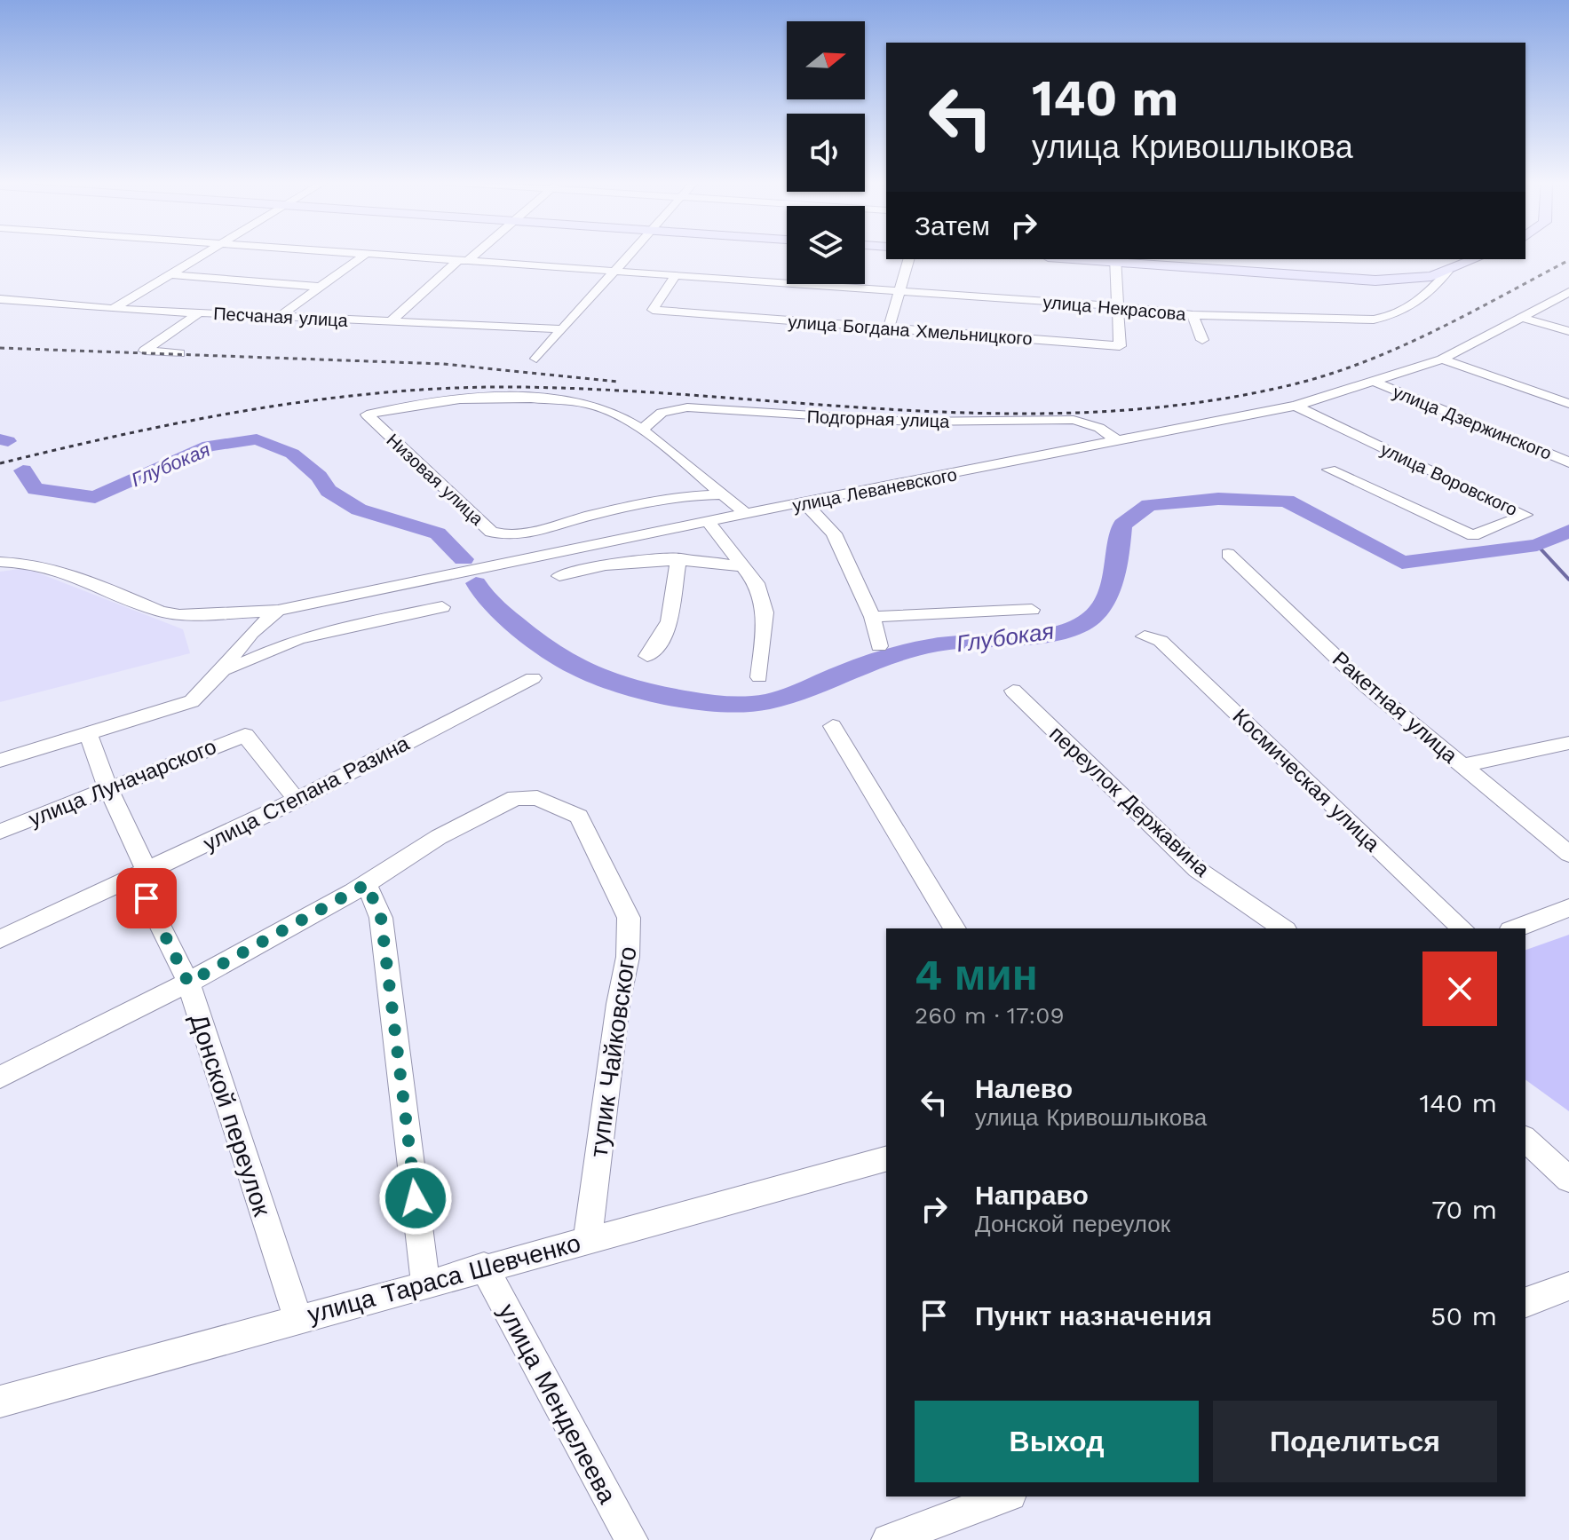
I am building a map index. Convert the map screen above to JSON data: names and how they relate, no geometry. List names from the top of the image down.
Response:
{
  "streets": {
    "street": [
      "улица Некрасова",
      "Песчаная улица",
      "улица Богдана Хмельницкого",
      "Подгорная улица",
      "улица Дзержинского",
      "Низовая улица",
      "улица Воровского",
      "улица Леваневского",
      "Ракетная улица",
      "Космическая улица",
      "улица Луначарского",
      "улица Степана Разина",
      "переулок Державина",
      "тупик Чайковского",
      "Донской переулок",
      "улица Тараса Шевченко",
      "улица Менделеева"
    ]
  },
  "crossings": [
    ["улица Некрасова", "улица Богдана Хмельницкого"],
    ["Подгорная улица", "Низовая улица"],
    ["Подгорная улица", "улица Леваневского"],
    ["улица Дзержинского", "улица Леваневского"],
    ["улица Воровского", "улица Леваневского"],
    ["улица Луначарского", "улица Степана Разина"],
    ["улица Луначарского", "Донской переулок"],
    ["улица Степана Разина", "Донской переулок"],
    ["тупик Чайковского", "улица Тараса Шевченко"],
    ["Донской переулок", "улица Тараса Шевченко"],
    ["улица Тараса Шевченко", "улица Менделеева"]
  ],
  "water": ["Глубокая"],
  "north": "right",
  "page": {
    "turn": ["140 m", "улица Кривошлыкова"],
    "then": "Затем",
    "heading": ["4 мин", "260 m · 17:09"],
    "list": [
      {
        "name": "Налево",
        "note": "улица Кривошлыкова",
        "value": "140 m"
      },
      {
        "name": "Направо",
        "note": "Донской переулок",
        "value": "70 m"
      },
      {
        "name": "Пункт назначения",
        "value": "50 m"
      }
    ],
    "buttons": ["Выход", "Поделиться"]
  }
}
